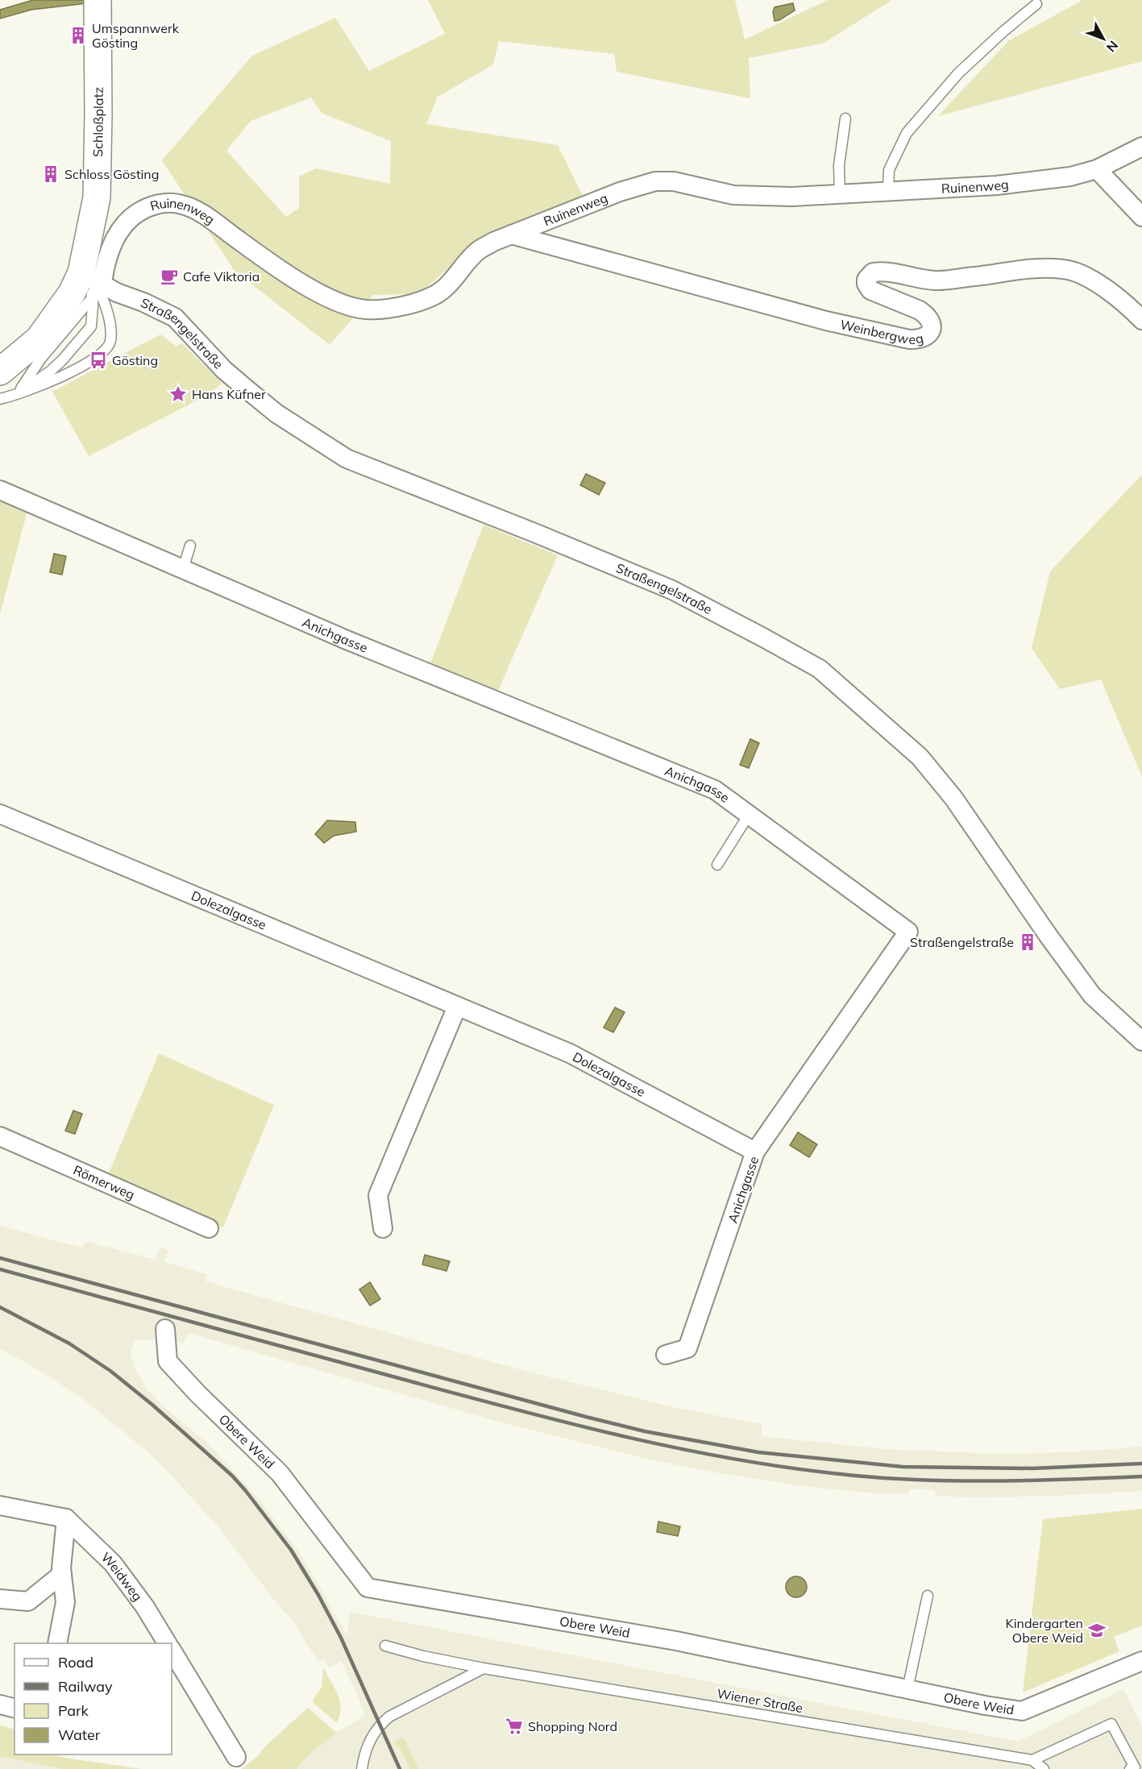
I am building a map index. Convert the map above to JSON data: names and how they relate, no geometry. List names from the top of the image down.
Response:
{
  "streets": {
    "main road": ["Schloßplatz"],
    "street": [
      "Ruinenweg",
      "Weinbergweg",
      "Straßengelstraße",
      "Anichgasse",
      "Dolezalgasse",
      "Römerweg",
      "Obere Weid",
      "Weidweg"
    ],
    "lane": ["Wiener Straße"]
  },
  "crossings": [
    ["Schloßplatz", "Ruinenweg"],
    ["Schloßplatz", "Straßengelstraße"],
    ["Ruinenweg", "Weinbergweg"],
    ["Ruinenweg", "Straßengelstraße"],
    ["Anichgasse", "Dolezalgasse"]
  ],
  "places": {
    "building": ["Umspannwerk Gösting", "Schloss Gösting", "Straßengelstraße"],
    "cafe": ["Cafe Viktoria"],
    "bus stop": ["Gösting"],
    "place": ["Hans Küfner"],
    "school or university": ["Kindergarten Obere Weid"],
    "supermarket": ["Shopping Nord"]
  },
  "legend": [
    "Road",
    "Railway",
    "Park",
    "Water"
  ],
  "north": "bottom right"
}
